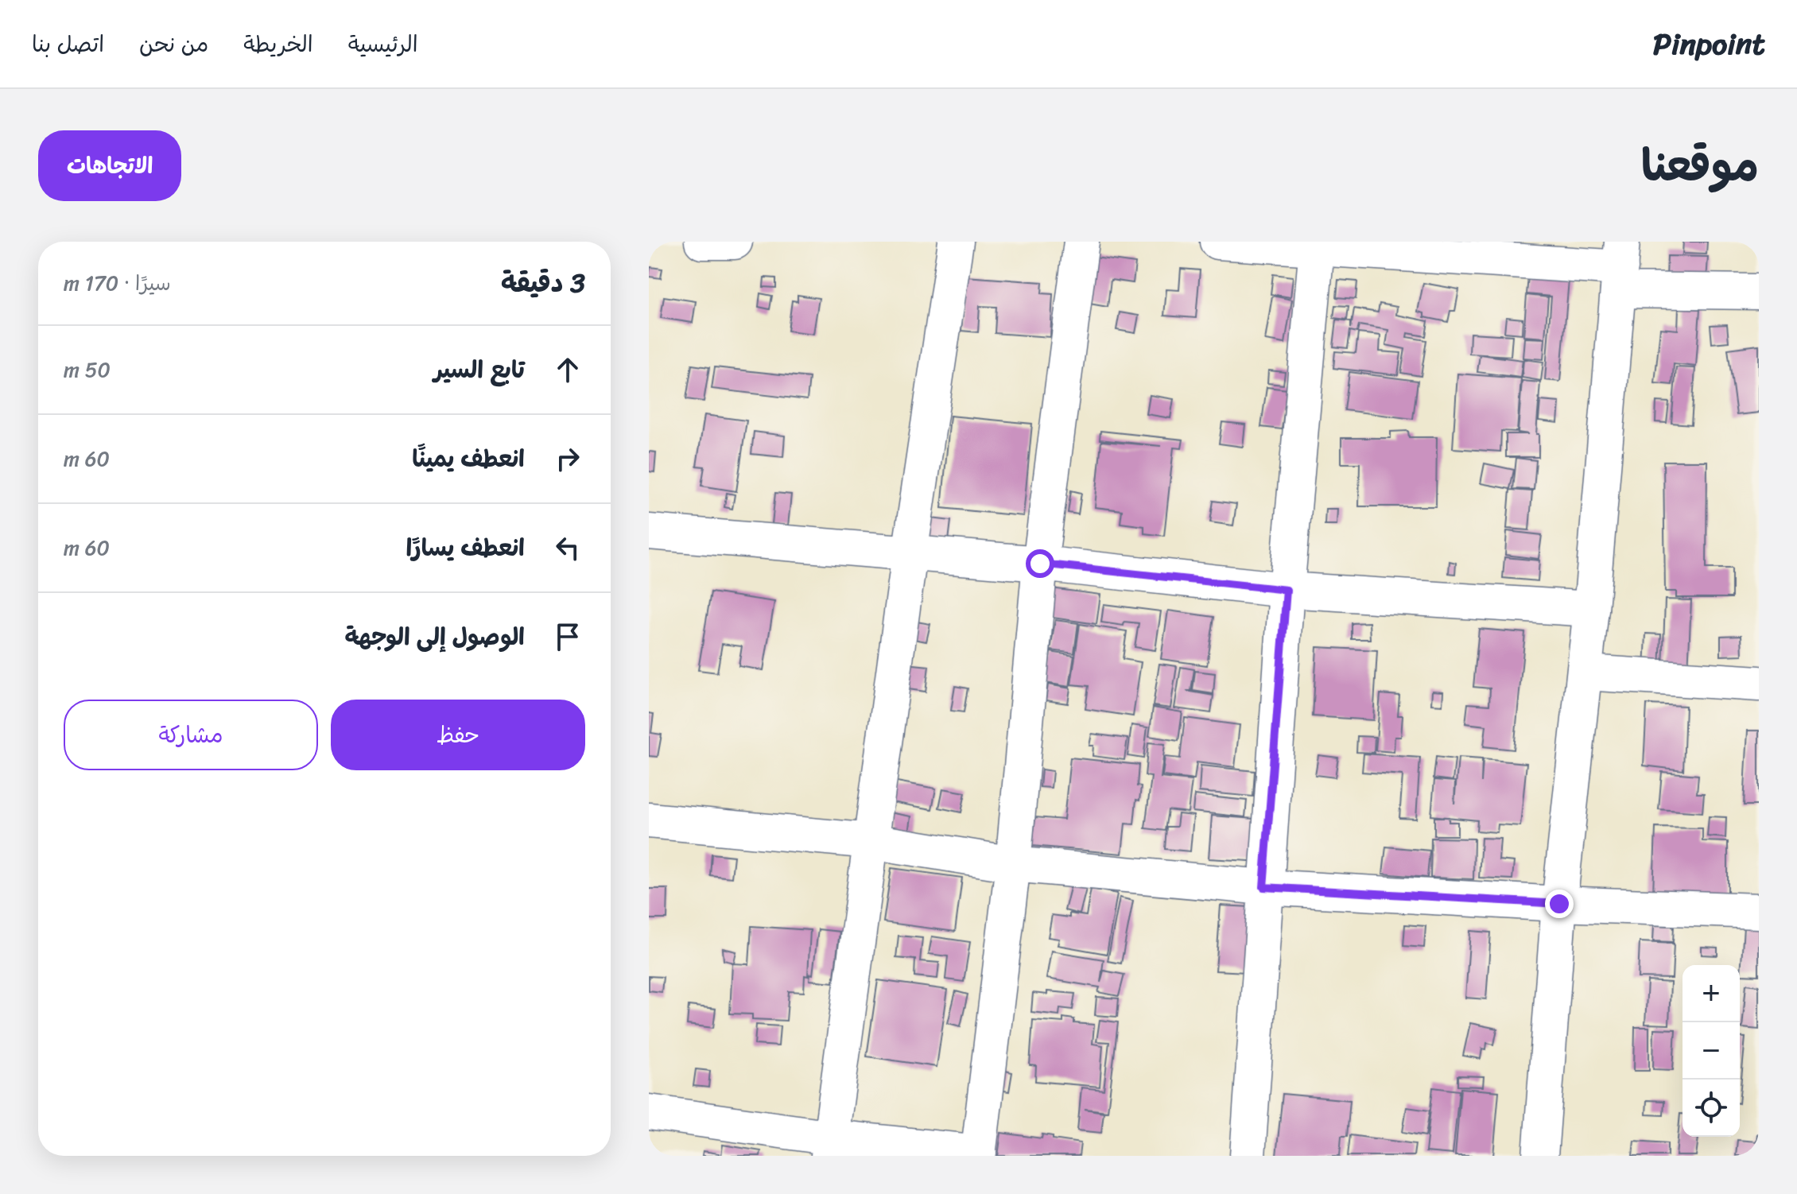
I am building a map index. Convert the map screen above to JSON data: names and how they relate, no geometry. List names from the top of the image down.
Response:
{
  "page": {
    "header": "Pinpoint",
    "nav": [
      "الرئيسية",
      "الخريطة",
      "من نحن",
      "اتصل بنا"
    ],
    "title": "موقعنا",
    "buttons": [
      "الاتجاهات",
      ["حفظ", "مشاركة"]
    ],
    "heading": ["3 دقيقة", "سيرًا · 170 m"],
    "list": [
      ["تابع السير", "50 m"],
      ["انعطف يمينًا", "60 m"],
      ["انعطف يسارًا", "60 m"],
      "الوصول إلى الوجهة"
    ],
    "map_buttons": ["+", "−"]
  }
}
